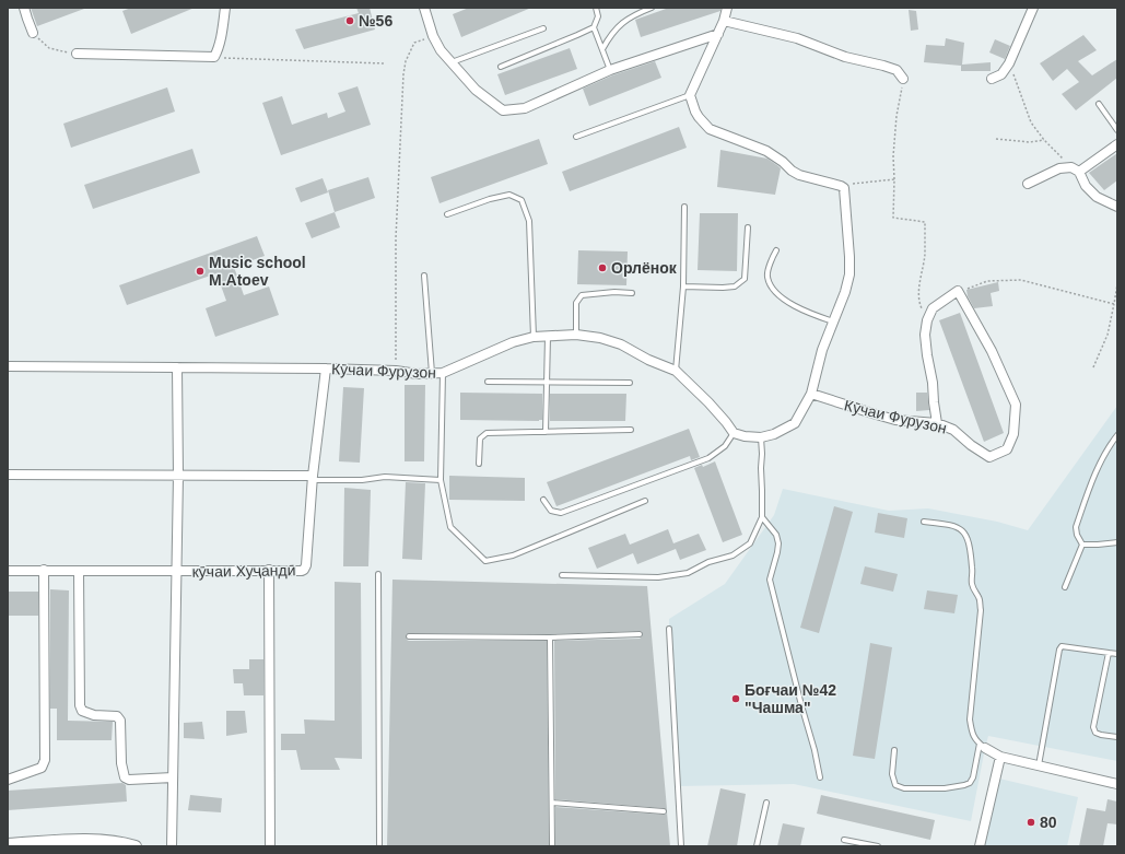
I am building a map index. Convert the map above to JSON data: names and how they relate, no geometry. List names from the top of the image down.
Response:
{
  "streets": {
    "street": ["Кӯчаи Фурузон", "кӯчаи Хуҷандӣ"]
  },
  "crossings": [
    ["Кӯчаи Фурузон", "кӯчаи Хуҷандӣ"]
  ],
  "places": [
    "№56",
    "Орлёнок",
    "Music school M.Atoev",
    "Боғчаи №42 \"Чашма\"",
    "80"
  ]
}
